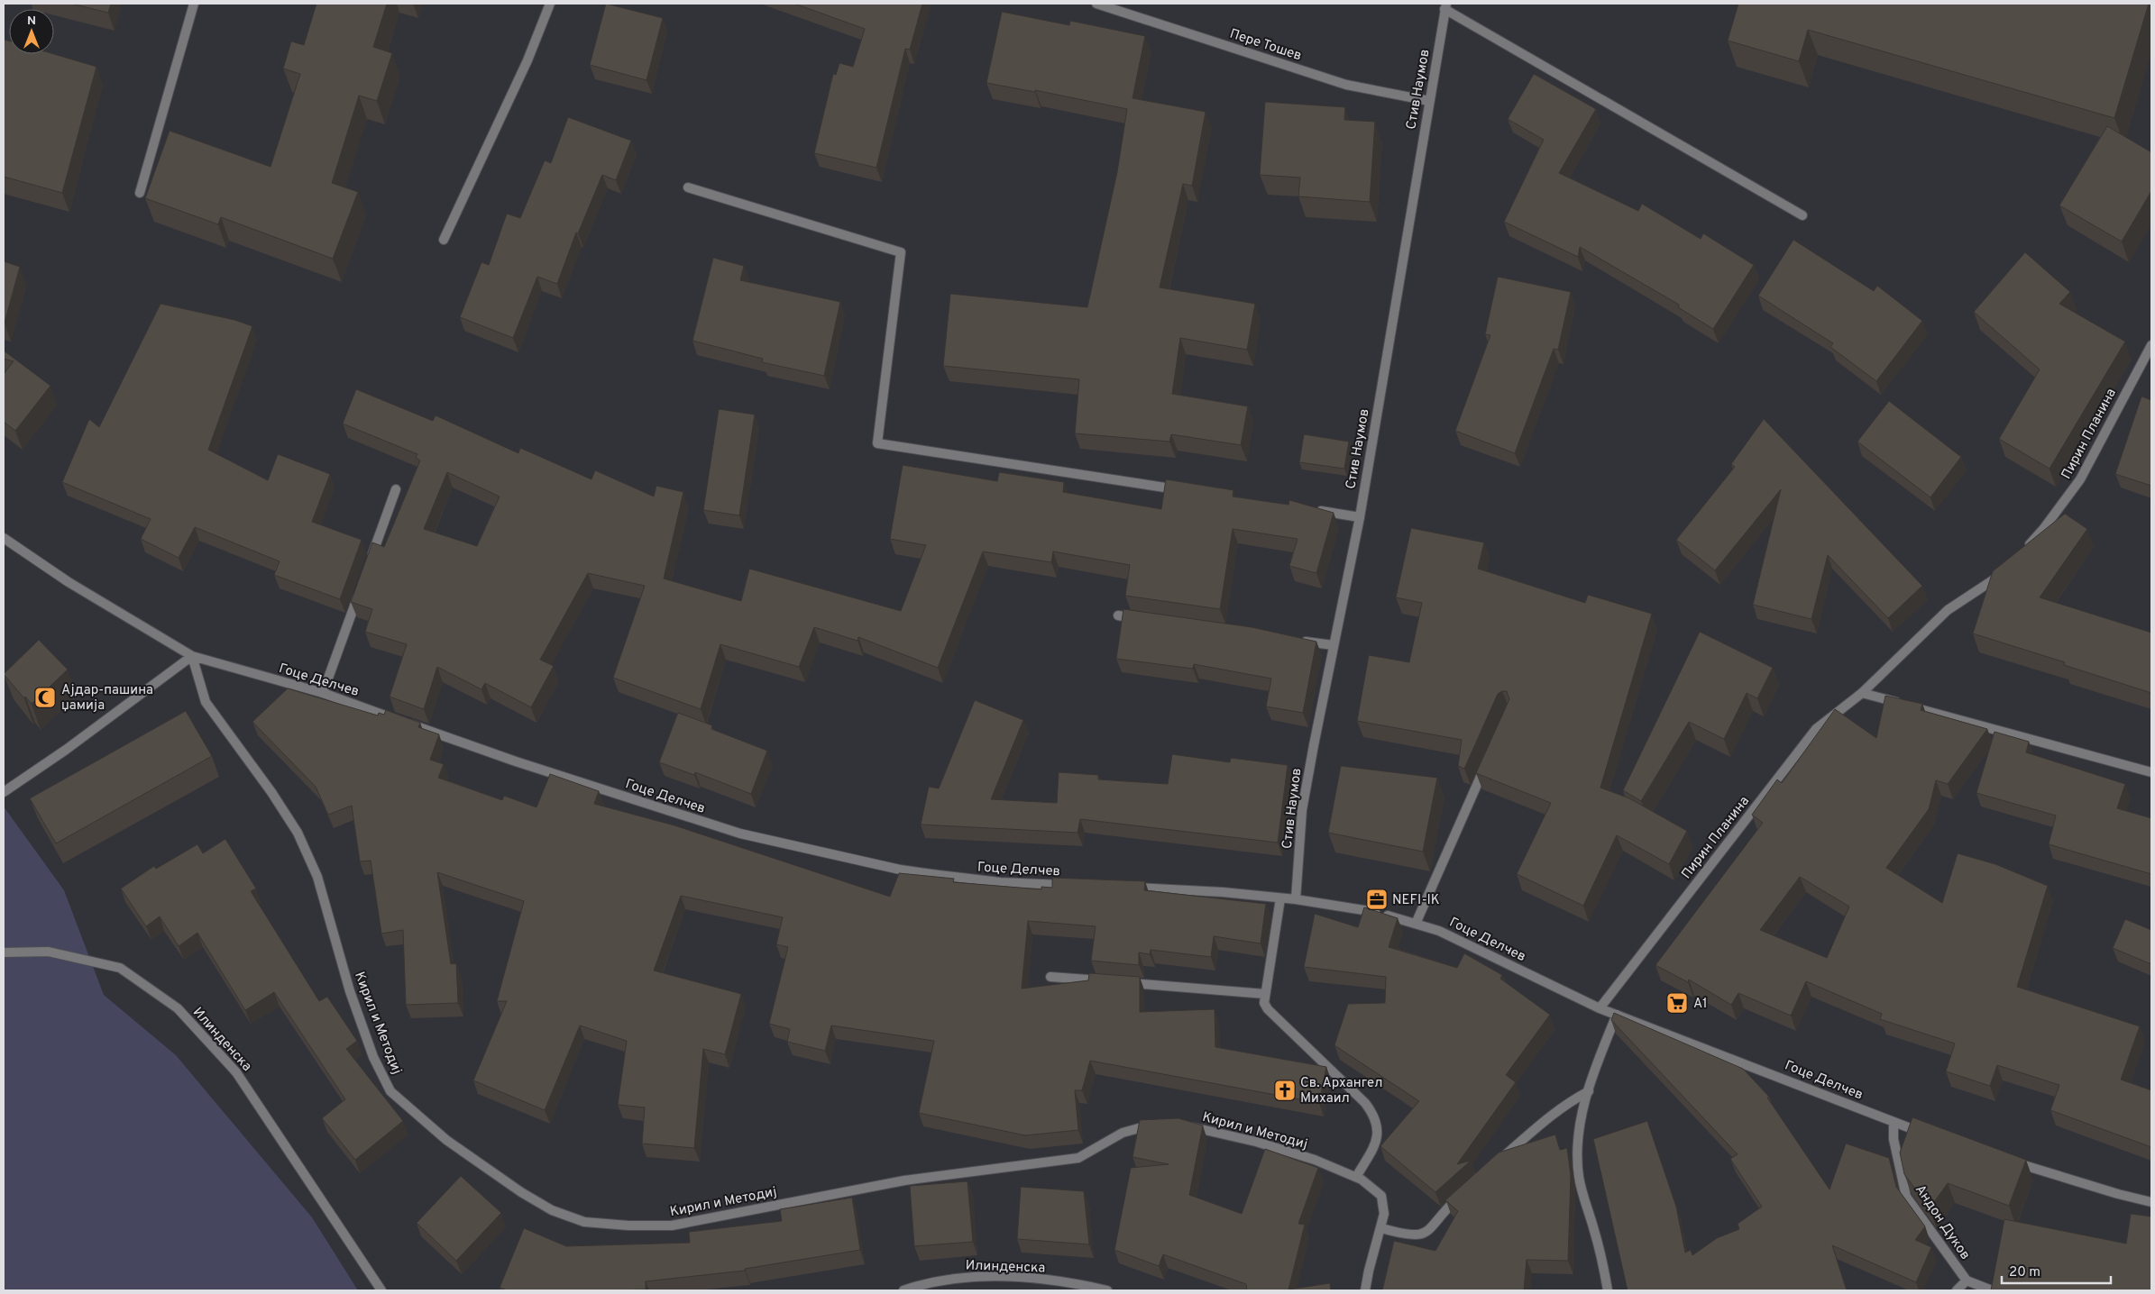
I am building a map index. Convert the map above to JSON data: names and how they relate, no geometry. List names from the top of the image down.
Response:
{
  "streets": {
    "street": [
      "Пере Тошев",
      "Стив Наумов",
      "Пирин Планина",
      "Гоце Делчев",
      "Кирил и Методиј",
      "Илинденска",
      "Андон Дуков"
    ]
  },
  "crossings": [
    ["Пере Тошев", "Стив Наумов"],
    ["Стив Наумов", "Гоце Делчев"],
    ["Пирин Планина", "Гоце Делчев"],
    ["Гоце Делчев", "Кирил и Методиј"],
    ["Гоце Делчев", "Андон Дуков"]
  ],
  "places": {
    "mosque": ["Ајдар-пашина џамија"],
    "office": ["NEFI-IK"],
    "supermarket": ["A1"],
    "church": ["Св. Архангел Михаил"]
  },
  "scale_bar": "20 m",
  "north": "top"
}
